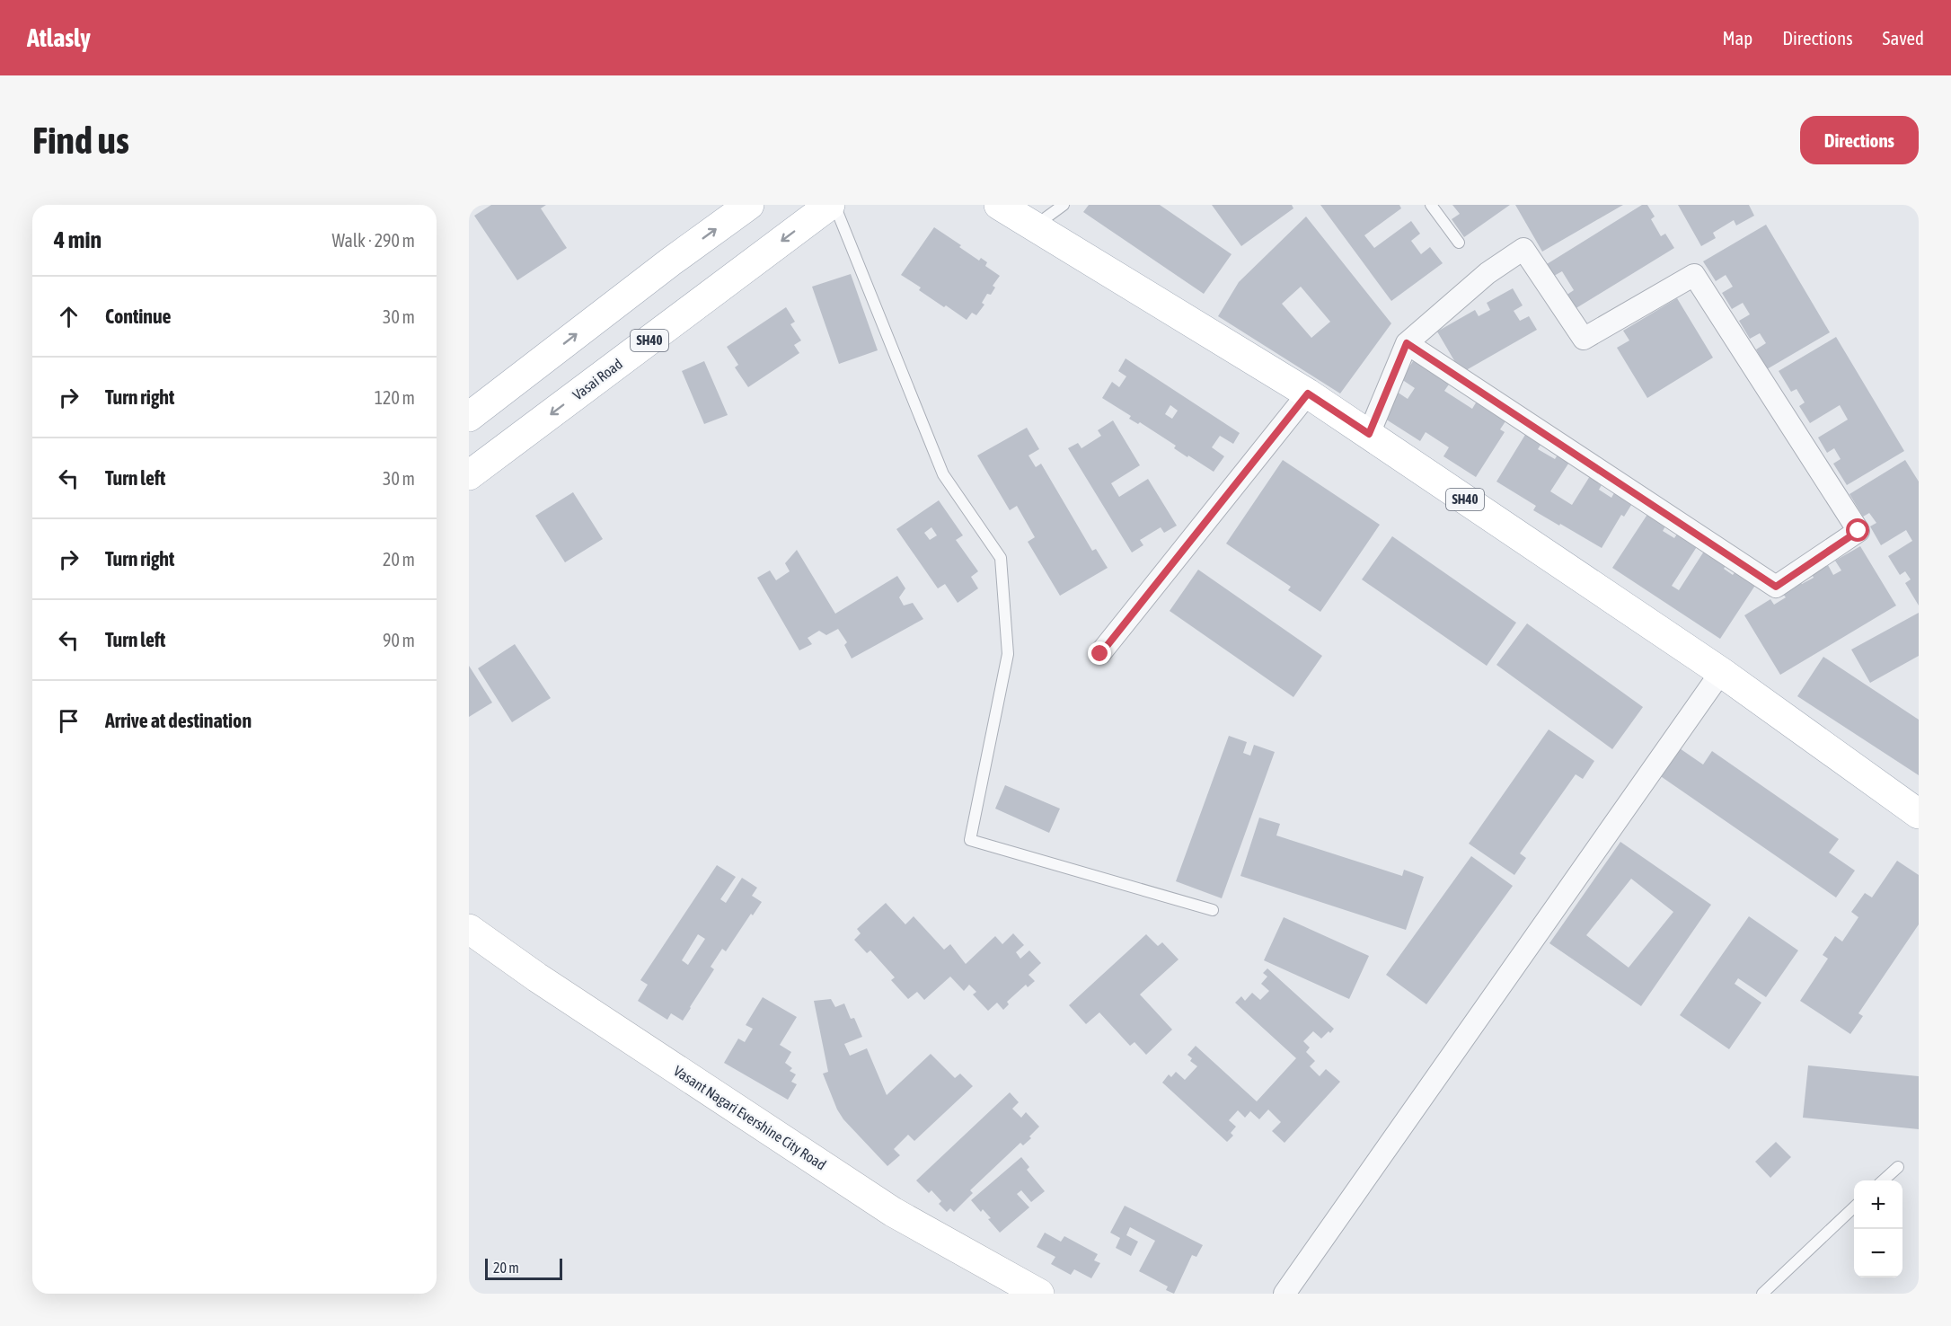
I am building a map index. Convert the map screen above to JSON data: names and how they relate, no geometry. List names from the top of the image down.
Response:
{
  "streets": {
    "main road": ["SH40", "Vasai Road", "Vasant Nagari Evershine City Road"]
  },
  "scale_bar": "20 m",
  "page": {
    "header": "Atlasly",
    "nav": ["Map", "Directions", "Saved"],
    "buttons": "Directions",
    "title": "Find us",
    "heading": ["4 min", "Walk · 290 m"],
    "list": [
      ["Continue", "30 m"],
      ["Turn right", "120 m"],
      ["Turn left", "30 m"],
      ["Turn right", "20 m"],
      ["Turn left", "90 m"],
      "Arrive at destination"
    ],
    "map_buttons": ["+", "−"],
    "scale": "20 m"
  }
}
